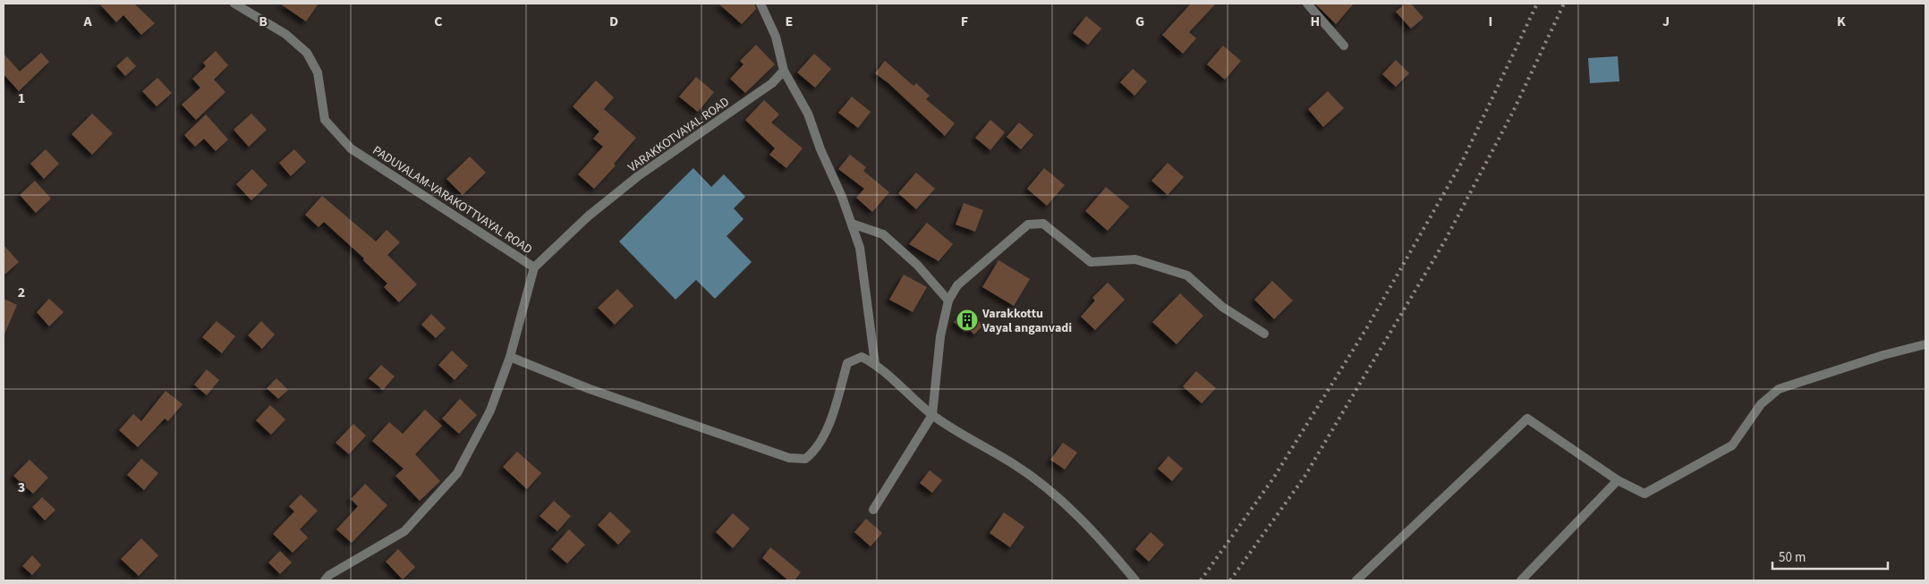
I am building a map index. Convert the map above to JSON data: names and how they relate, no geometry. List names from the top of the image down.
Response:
{
  "streets": {
    "street": ["VARAKKOTVAYAL ROAD", "PADUVALAM-VARAKOTTVAYAL ROAD"]
  },
  "crossings": [
    ["VARAKKOTVAYAL ROAD", "PADUVALAM-VARAKOTTVAYAL ROAD"]
  ],
  "places": {
    "building": ["Varakkottu Vayal anganvadi"]
  },
  "scale_bar": "50 m",
  "grid": {
    "columns": [
      "A",
      "B",
      "C",
      "D",
      "E",
      "F",
      "G",
      "H",
      "I",
      "J",
      "K"
    ],
    "rows": ["1", "2", "3"]
  }
}
